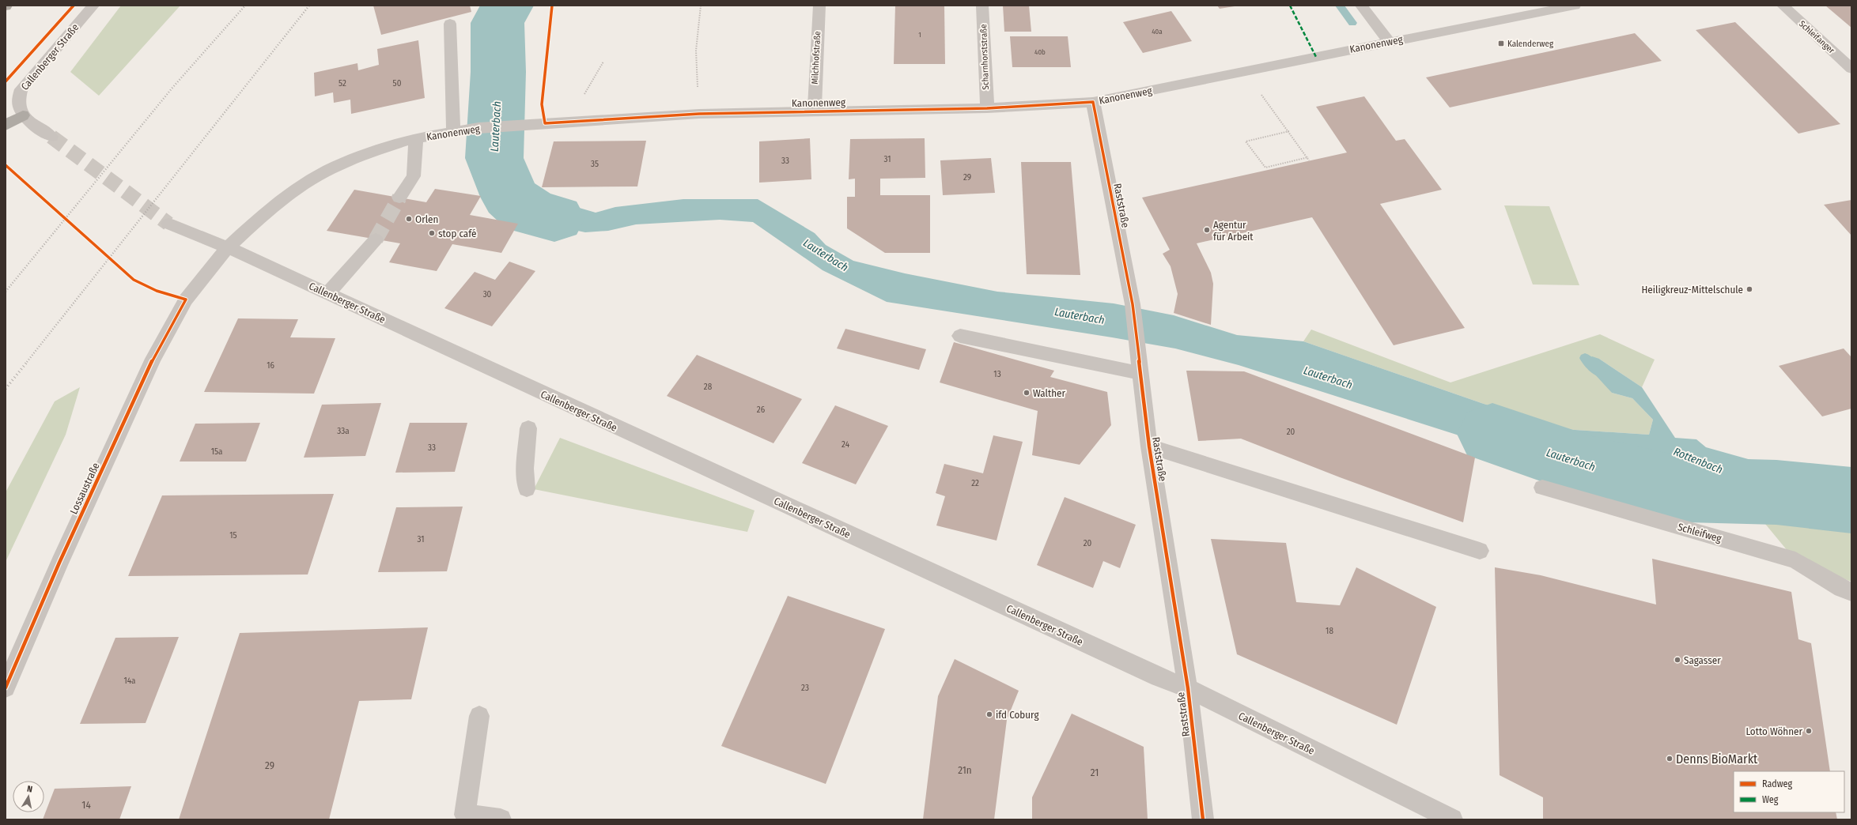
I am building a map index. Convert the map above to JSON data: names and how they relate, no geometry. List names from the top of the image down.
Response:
{
  "streets": {
    "street": [
      "Schleifanger",
      "Kanonenweg",
      "Callenberger Straße",
      "Scharnhorststraße",
      "Milchhofstraße",
      "Raststraße",
      "Lossaustraße",
      "Schleifweg"
    ]
  },
  "crossings": [
    ["Kanonenweg", "Callenberger Straße"],
    ["Kanonenweg", "Scharnhorststraße"],
    ["Kanonenweg", "Milchhofstraße"],
    ["Kanonenweg", "Raststraße"],
    ["Kanonenweg", "Lossaustraße"],
    ["Callenberger Straße", "Raststraße"],
    ["Callenberger Straße", "Lossaustraße"]
  ],
  "water": ["Lauterbach", "Rottenbach"],
  "places": {
    "transit": ["Kalenderweg"],
    "other": [
      "Orlen",
      "Agentur für Arbeit",
      "stop café",
      "Heiligkreuz-Mittelschule",
      "Walther",
      "Sagasser",
      "ifd Coburg",
      "Lotto Wöhner",
      "Denns BioMarkt"
    ]
  },
  "house_numbers": [
    "40a",
    "1",
    "40b",
    "52",
    "50",
    "31",
    "33",
    "35",
    "29",
    "30",
    "16",
    "13",
    "28",
    "26",
    "33a",
    "20",
    "24",
    "33",
    "15a",
    "22",
    "15",
    "31",
    "20",
    "18",
    "14a",
    "23",
    "29",
    "21n",
    "21",
    "14"
  ],
  "legend": ["Radweg", "Weg"],
  "north": "top"
}
